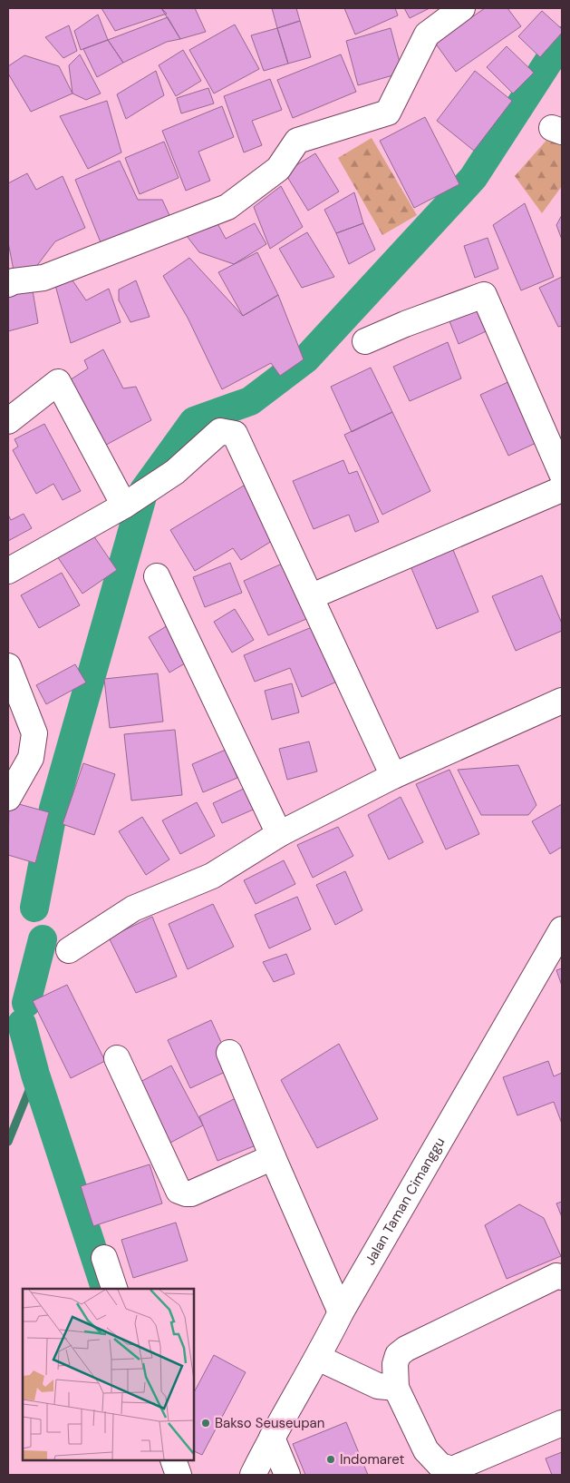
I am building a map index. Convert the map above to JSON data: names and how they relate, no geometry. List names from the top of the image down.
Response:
{
  "streets": {
    "street": ["Jalan Taman Cimanggu"]
  },
  "places": ["Bakso Seuseupan", "Indomaret"]
}
